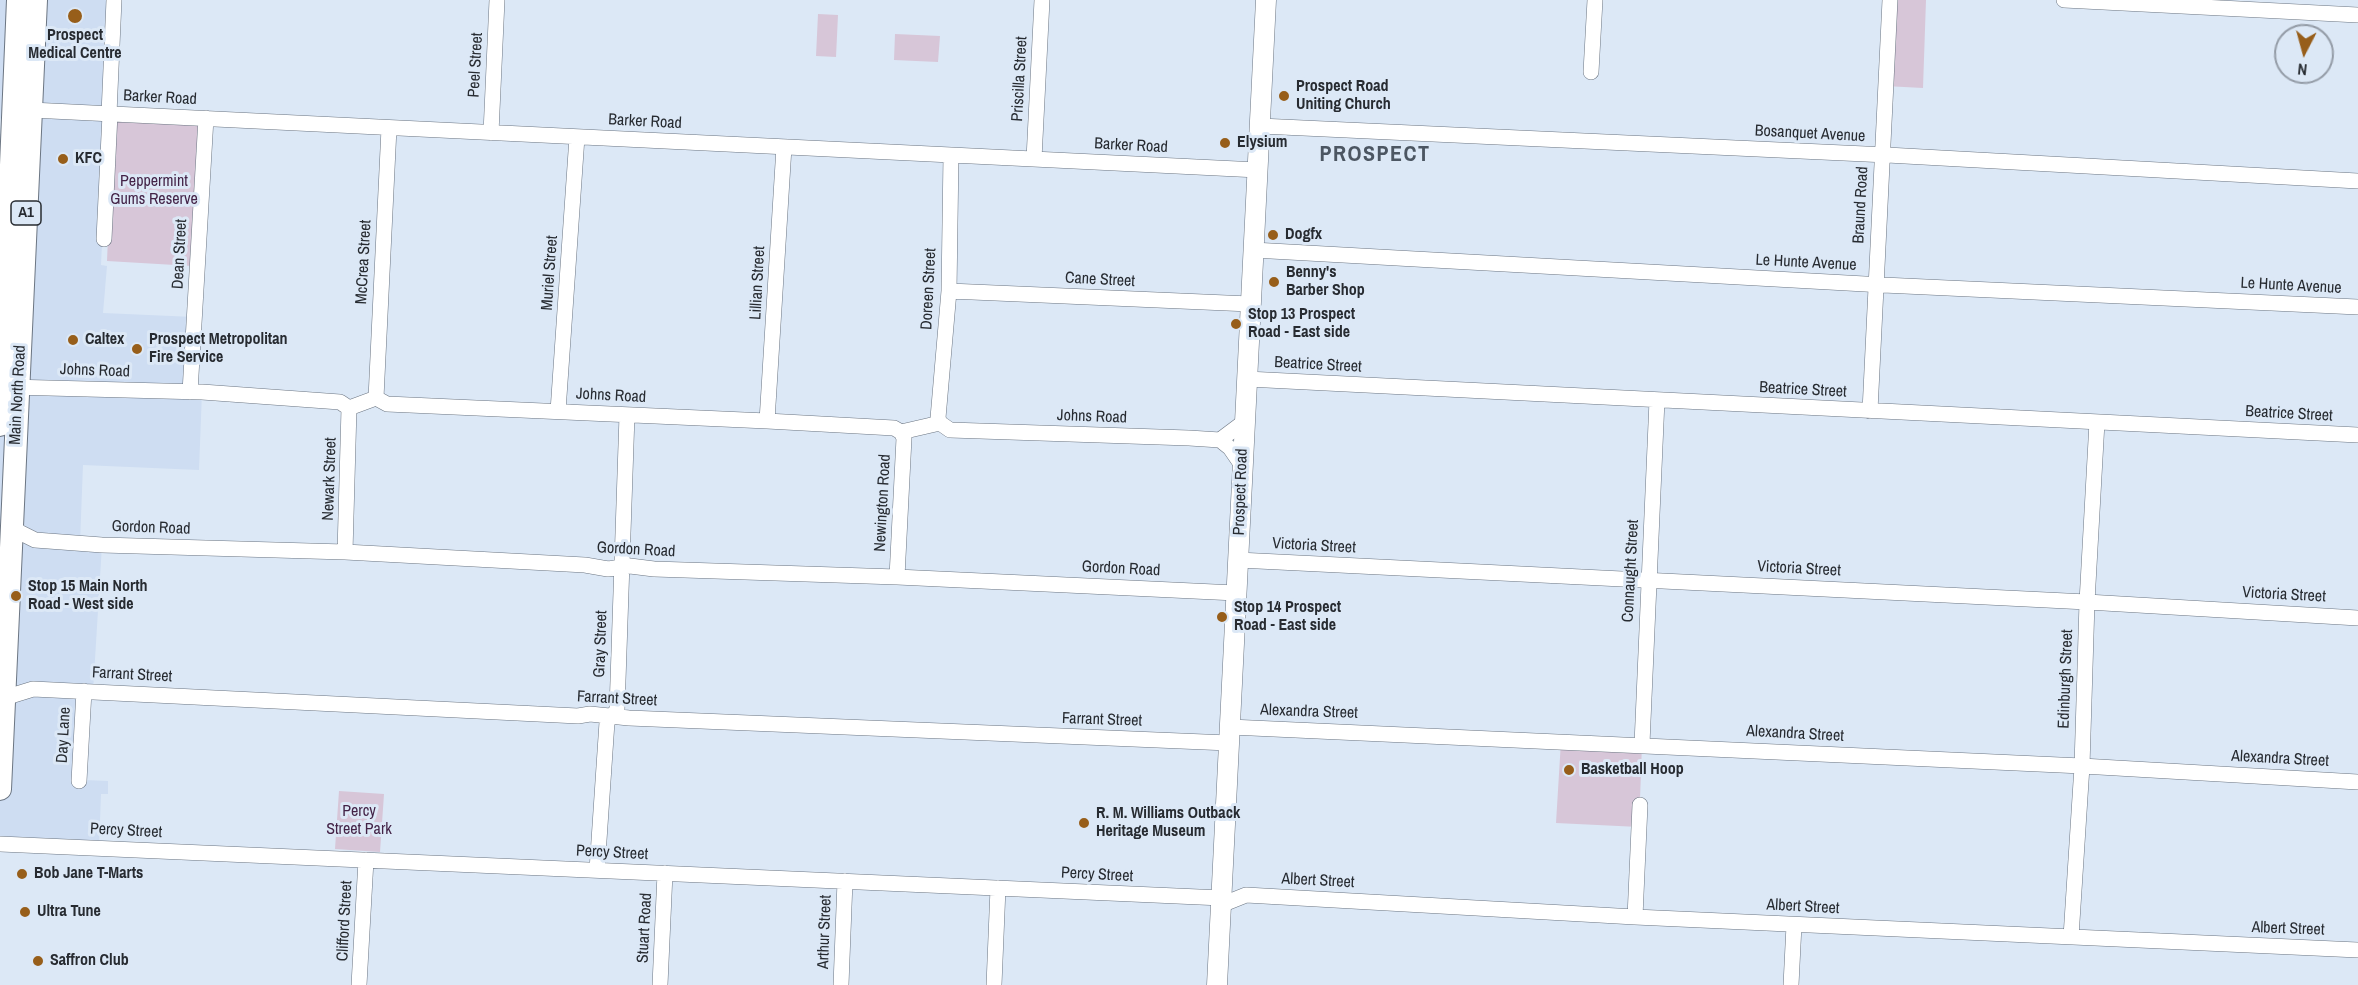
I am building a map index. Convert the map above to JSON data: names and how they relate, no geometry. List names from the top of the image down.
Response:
{
  "streets": {
    "highway": ["A1", "Main North Road"],
    "main road": ["Prospect Road"],
    "street": [
      "Peel Street",
      "Priscilla Street",
      "Barker Road",
      "Bosanquet Avenue",
      "Braund Road",
      "Dean Street",
      "McCrea Street",
      "Le Hunte Avenue",
      "Muriel Street",
      "Cane Street",
      "Lillian Street",
      "Doreen Street",
      "Beatrice Street",
      "Johns Road",
      "Newark Street",
      "Newington Road",
      "Gordon Road",
      "Victoria Street",
      "Connaught Street",
      "Gray Street",
      "Farrant Street",
      "Edinburgh Street",
      "Alexandra Street",
      "Day Lane",
      "Percy Street",
      "Albert Street",
      "Clifford Street",
      "Stuart Road",
      "Arthur Street"
    ]
  },
  "crossings": [
    ["Peel Street", "Barker Road"],
    ["Priscilla Street", "Barker Road"],
    ["Barker Road", "Dean Street"],
    ["Barker Road", "McCrea Street"],
    ["Barker Road", "Muriel Street"],
    ["Barker Road", "Lillian Street"],
    ["Barker Road", "Doreen Street"],
    ["Barker Road", "Main North Road"],
    ["Barker Road", "Prospect Road"],
    ["Bosanquet Avenue", "Braund Road"],
    ["Bosanquet Avenue", "Prospect Road"],
    ["Braund Road", "Le Hunte Avenue"],
    ["Braund Road", "Beatrice Street"],
    ["Dean Street", "Johns Road"],
    ["McCrea Street", "Johns Road"],
    ["Le Hunte Avenue", "Prospect Road"],
    ["Muriel Street", "Johns Road"],
    ["Cane Street", "Doreen Street"],
    ["Cane Street", "Prospect Road"],
    ["Lillian Street", "Johns Road"],
    ["Doreen Street", "Johns Road"],
    ["Beatrice Street", "Prospect Road"],
    ["Beatrice Street", "Connaught Street"],
    ["Beatrice Street", "Edinburgh Street"],
    ["Johns Road", "Main North Road"],
    ["Johns Road", "Newark Street"],
    ["Johns Road", "Newington Road"],
    ["Johns Road", "Gray Street"],
    ["Main North Road", "Farrant Street"],
    ["Newark Street", "Gordon Road"],
    ["Prospect Road", "Gordon Road"],
    ["Prospect Road", "Victoria Street"],
    ["Prospect Road", "Farrant Street"],
    ["Prospect Road", "Alexandra Street"],
    ["Prospect Road", "Percy Street"],
    ["Prospect Road", "Albert Street"],
    ["Newington Road", "Gordon Road"],
    ["Gordon Road", "Gray Street"],
    ["Victoria Street", "Connaught Street"],
    ["Victoria Street", "Edinburgh Street"],
    ["Connaught Street", "Alexandra Street"],
    ["Gray Street", "Farrant Street"],
    ["Gray Street", "Percy Street"],
    ["Farrant Street", "Alexandra Street"],
    ["Farrant Street", "Day Lane"],
    ["Edinburgh Street", "Alexandra Street"],
    ["Edinburgh Street", "Albert Street"],
    ["Percy Street", "Albert Street"],
    ["Percy Street", "Clifford Street"],
    ["Percy Street", "Stuart Road"],
    ["Percy Street", "Arthur Street"]
  ],
  "districts": ["PROSPECT"],
  "parks": ["Peppermint Gums Reserve", "Percy Street Park"],
  "places": [
    "Prospect Medical Centre",
    "Prospect Road Uniting Church",
    "Elysium",
    "KFC",
    "Dogfx",
    "Benny's Barber Shop",
    "Stop 13 Prospect Road - East side",
    "Caltex",
    "Prospect Metropolitan Fire Service",
    "Stop 15 Main North Road - West side",
    "Stop 14 Prospect Road - East side",
    "Basketball Hoop",
    "R. M. Williams Outback Heritage Museum",
    "Bob Jane T-Marts",
    "Ultra Tune",
    "Saffron Club"
  ],
  "north": "bottom"
}
